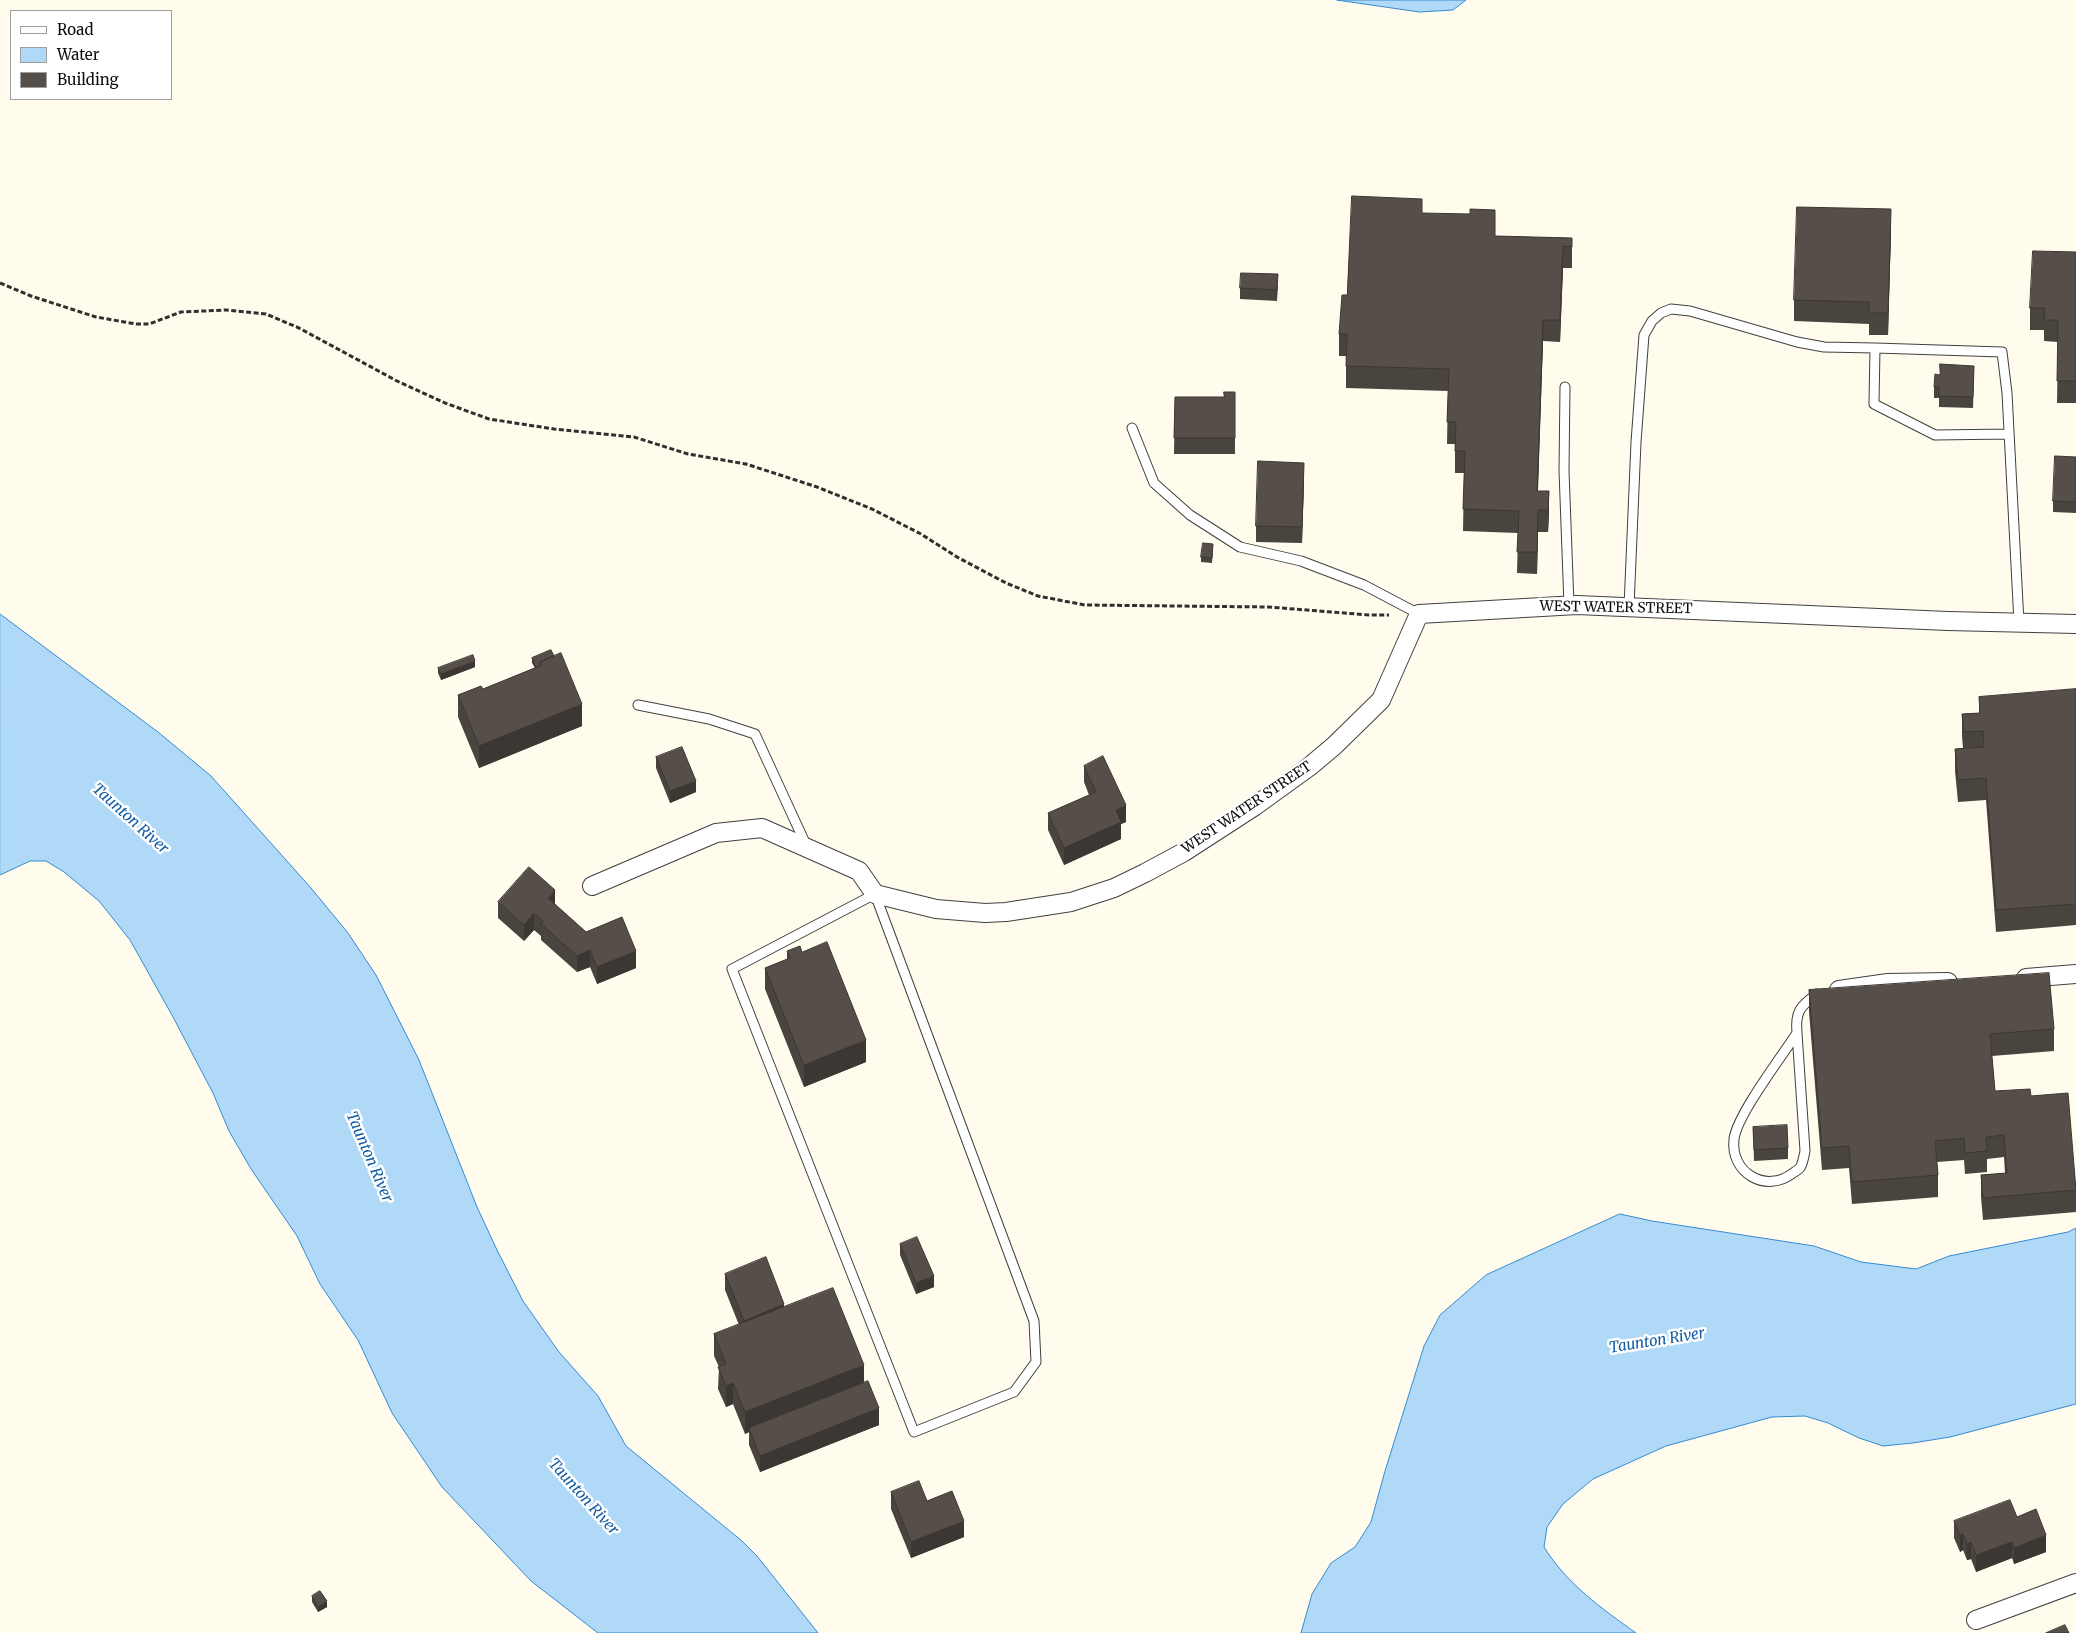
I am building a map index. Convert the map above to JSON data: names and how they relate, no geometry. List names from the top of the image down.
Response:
{
  "streets": {
    "street": ["WEST WATER STREET"]
  },
  "water": ["Taunton River"],
  "legend": ["Road", "Water", "Building"]
}
